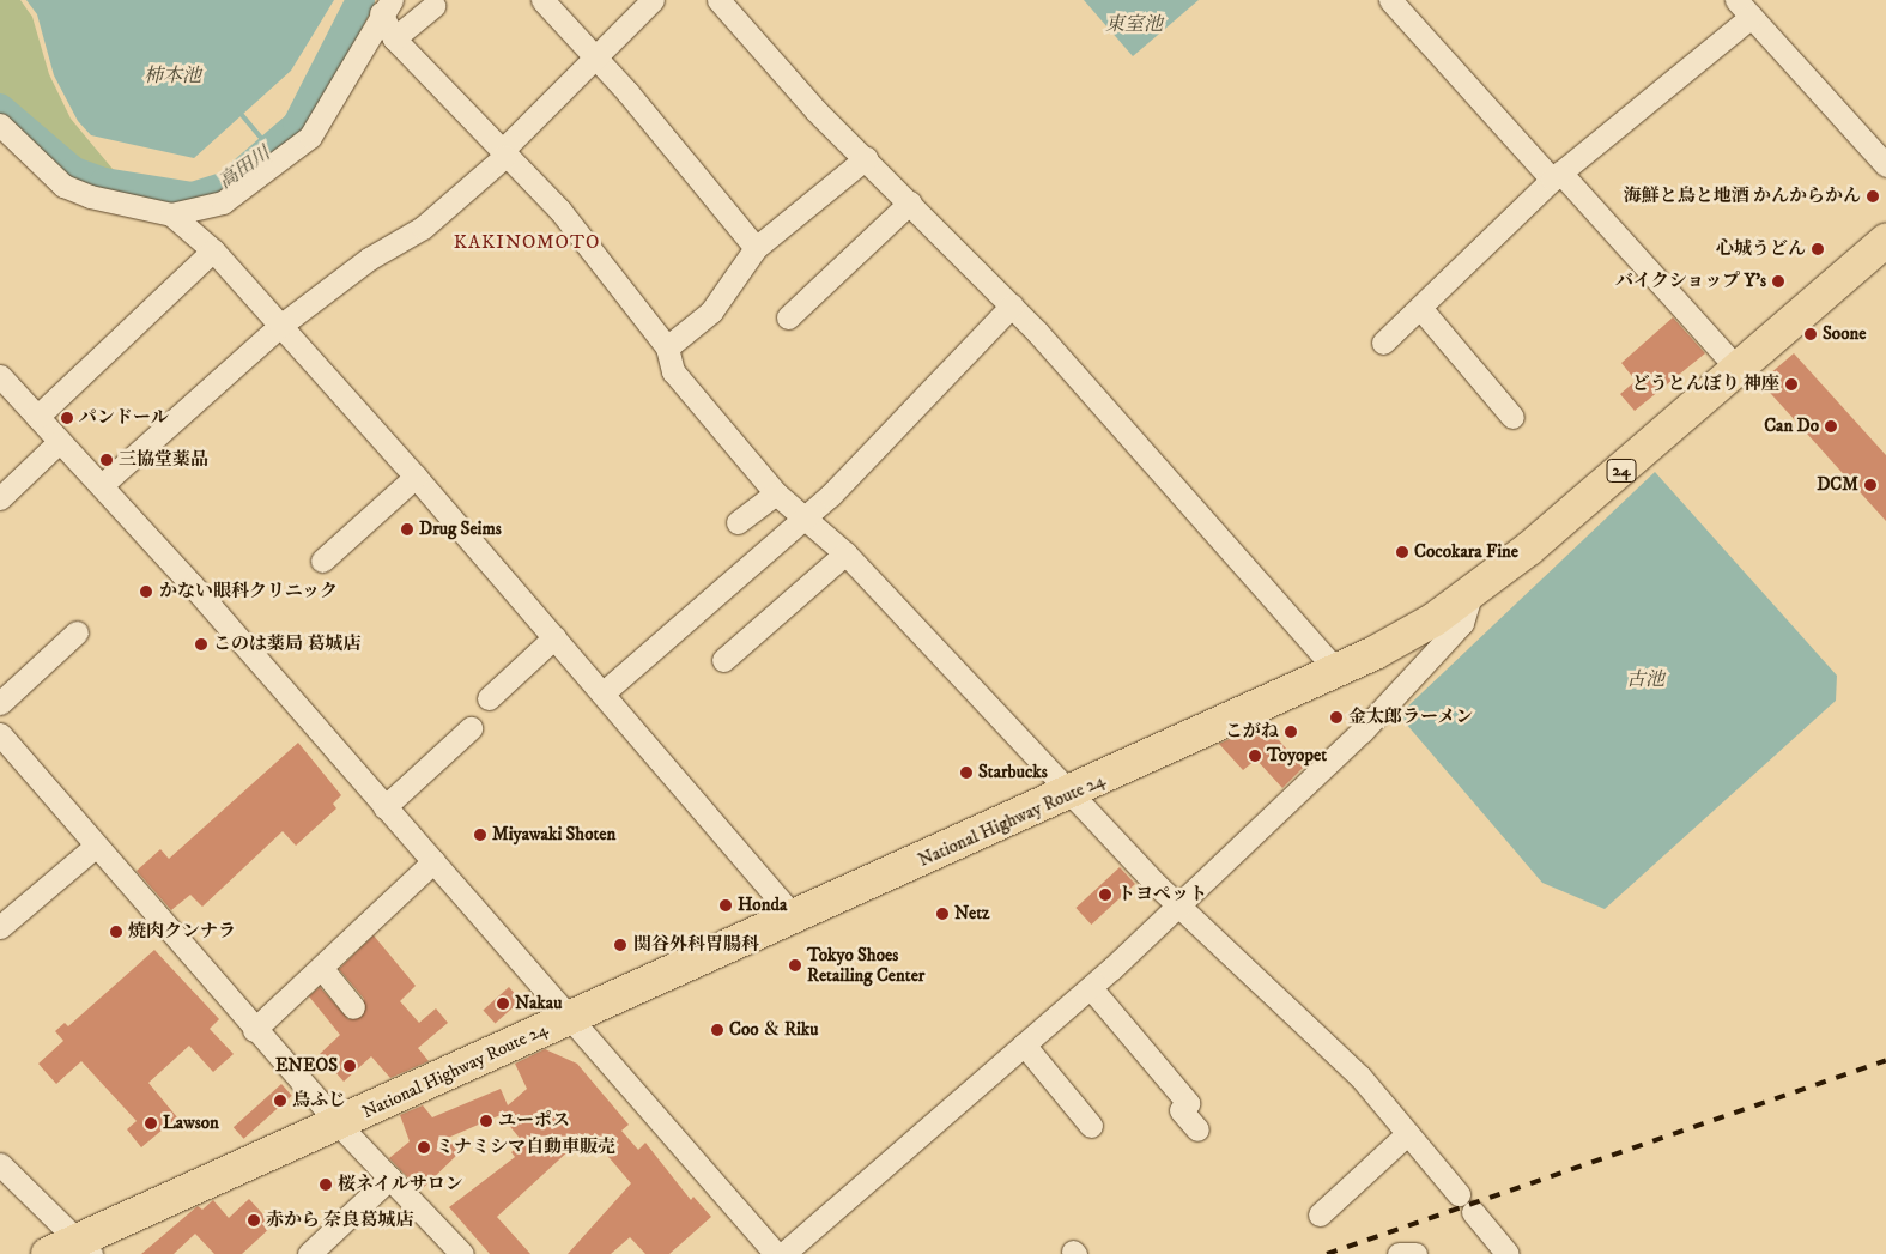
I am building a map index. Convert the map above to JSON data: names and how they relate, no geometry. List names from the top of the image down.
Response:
{
  "streets": {
    "highway": ["24", "National Highway Route 24"]
  },
  "districts": ["KAKINOMOTO"],
  "water": [
    "東室池",
    "柿本池",
    "高田川",
    "古池"
  ],
  "places": [
    "海鮮と鳥と地酒 かんからかん",
    "心城うどん",
    "バイクショップ Y's",
    "Soone",
    "どうとんぼり 神座",
    "パンドール",
    "Can Do",
    "三協堂薬品",
    "DCM",
    "Drug Seims",
    "Cocokara Fine",
    "かない眼科クリニック",
    "このは薬局 葛城店",
    "金太郎ラーメン",
    "こがね",
    "Toyopet",
    "Starbucks",
    "Miyawaki Shoten",
    "トヨペット",
    "Honda",
    "Netz",
    "焼肉クンナラ",
    "関谷外科胃腸科",
    "Tokyo Shoes Retailing Center",
    "Nakau",
    "Coo ＆ Riku",
    "ENEOS",
    "鳥ふじ",
    "ユーポス",
    "Lawson",
    "ミナミシマ自動車販売",
    "桜ネイルサロン",
    "赤から 奈良葛城店"
  ]
}
